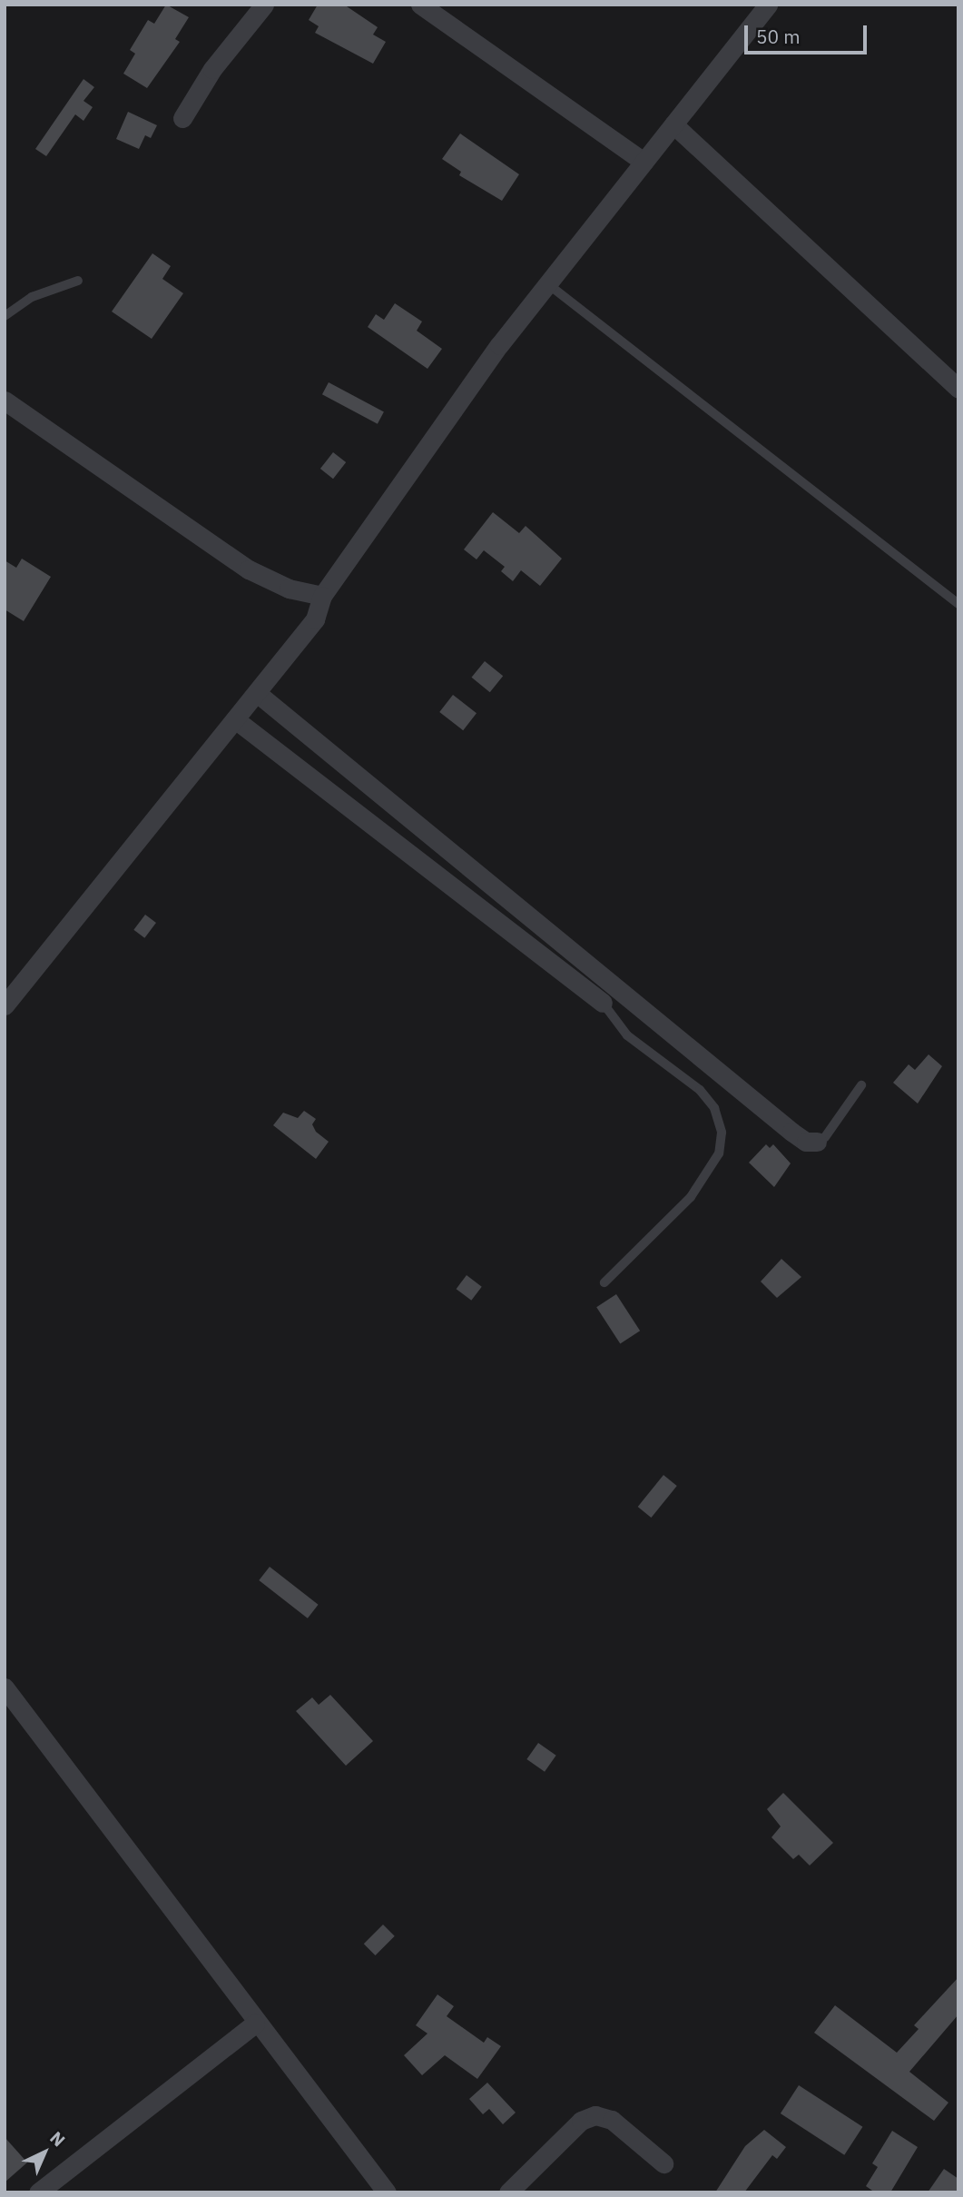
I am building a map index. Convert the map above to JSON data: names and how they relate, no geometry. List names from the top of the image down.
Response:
{
  "scale_bar": "50 m",
  "north": "top right"
}
